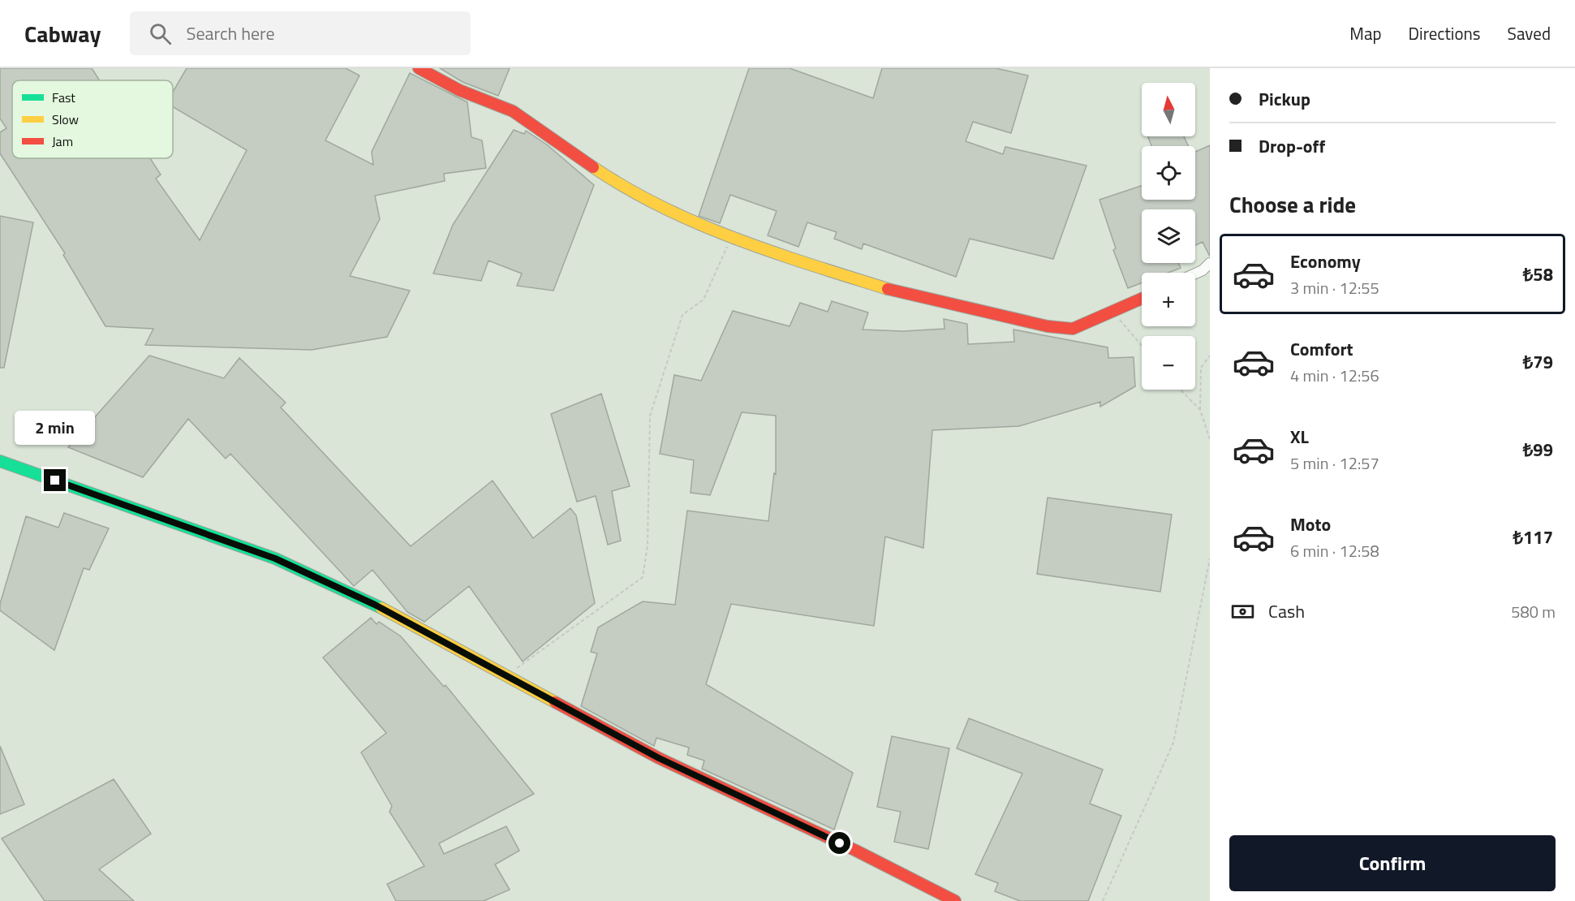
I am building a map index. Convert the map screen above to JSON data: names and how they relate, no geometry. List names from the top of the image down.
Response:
{
  "legend": ["Fast", "Slow", "Jam"],
  "north": "top",
  "page": {
    "header": "Cabway",
    "search": "Search here",
    "nav": ["Map", "Directions", "Saved"],
    "banner": ["Pickup", "Drop-off"],
    "map_buttons": ["+", "−"],
    "heading": "Choose a ride",
    "list": [
      {
        "name": "Economy",
        "note": "3 min · 12:55",
        "value": "₺58"
      },
      {
        "name": "Comfort",
        "note": "4 min · 12:56",
        "value": "₺79"
      },
      {
        "name": "XL",
        "note": "5 min · 12:57",
        "value": "₺99"
      },
      {
        "name": "Moto",
        "note": "6 min · 12:58",
        "value": "₺117"
      }
    ],
    "bubble": "2 min",
    "pay": ["Cash", "580 m"],
    "buttons": "Confirm"
  }
}
